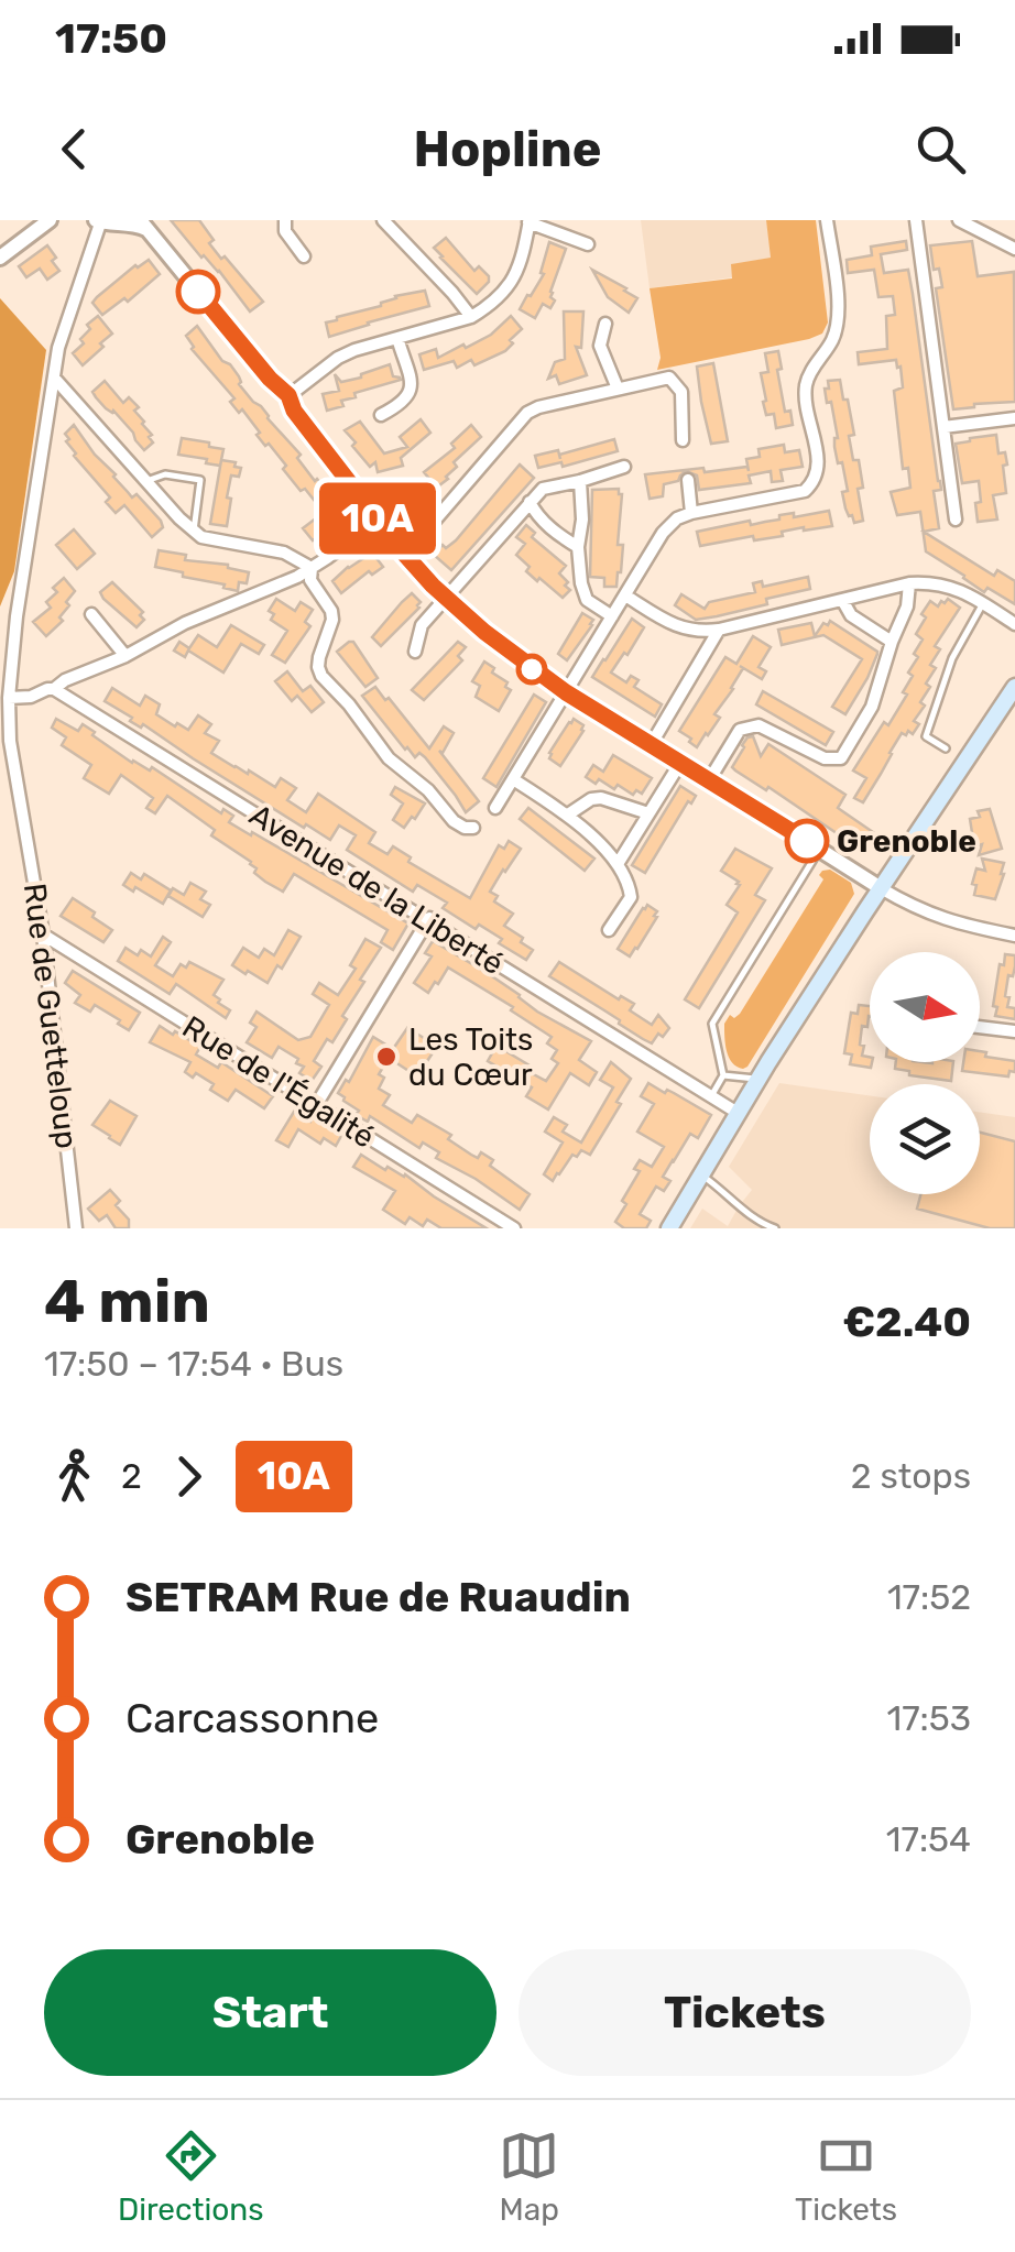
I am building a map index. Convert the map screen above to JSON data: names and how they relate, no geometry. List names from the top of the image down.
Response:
{
  "streets": {
    "street": ["Avenue de la Liberté", "Rue de Guetteloup", "Rue de l'Égalité"]
  },
  "crossings": [
    ["Rue de Guetteloup", "Rue de l'Égalité"]
  ],
  "places": ["Grenoble", "Les Toits du Cœur"],
  "lines": ["bus line 10A"],
  "north": "right",
  "page": {
    "status": "17:50",
    "header": "Hopline",
    "on_map": "10A",
    "heading": ["4 min", "17:50 – 17:54 · Bus", "€2.40"],
    "legs": ["2", "10A", "2 stops"],
    "list": [
      {
        "name": "SETRAM Rue de Ruaudin",
        "value": "17:52"
      },
      {
        "name": "Carcassonne",
        "value": "17:53"
      },
      {
        "name": "Grenoble",
        "value": "17:54"
      }
    ],
    "buttons": ["Start", "Tickets"],
    "tabs": ["Directions", "Map", "Tickets"]
  }
}
